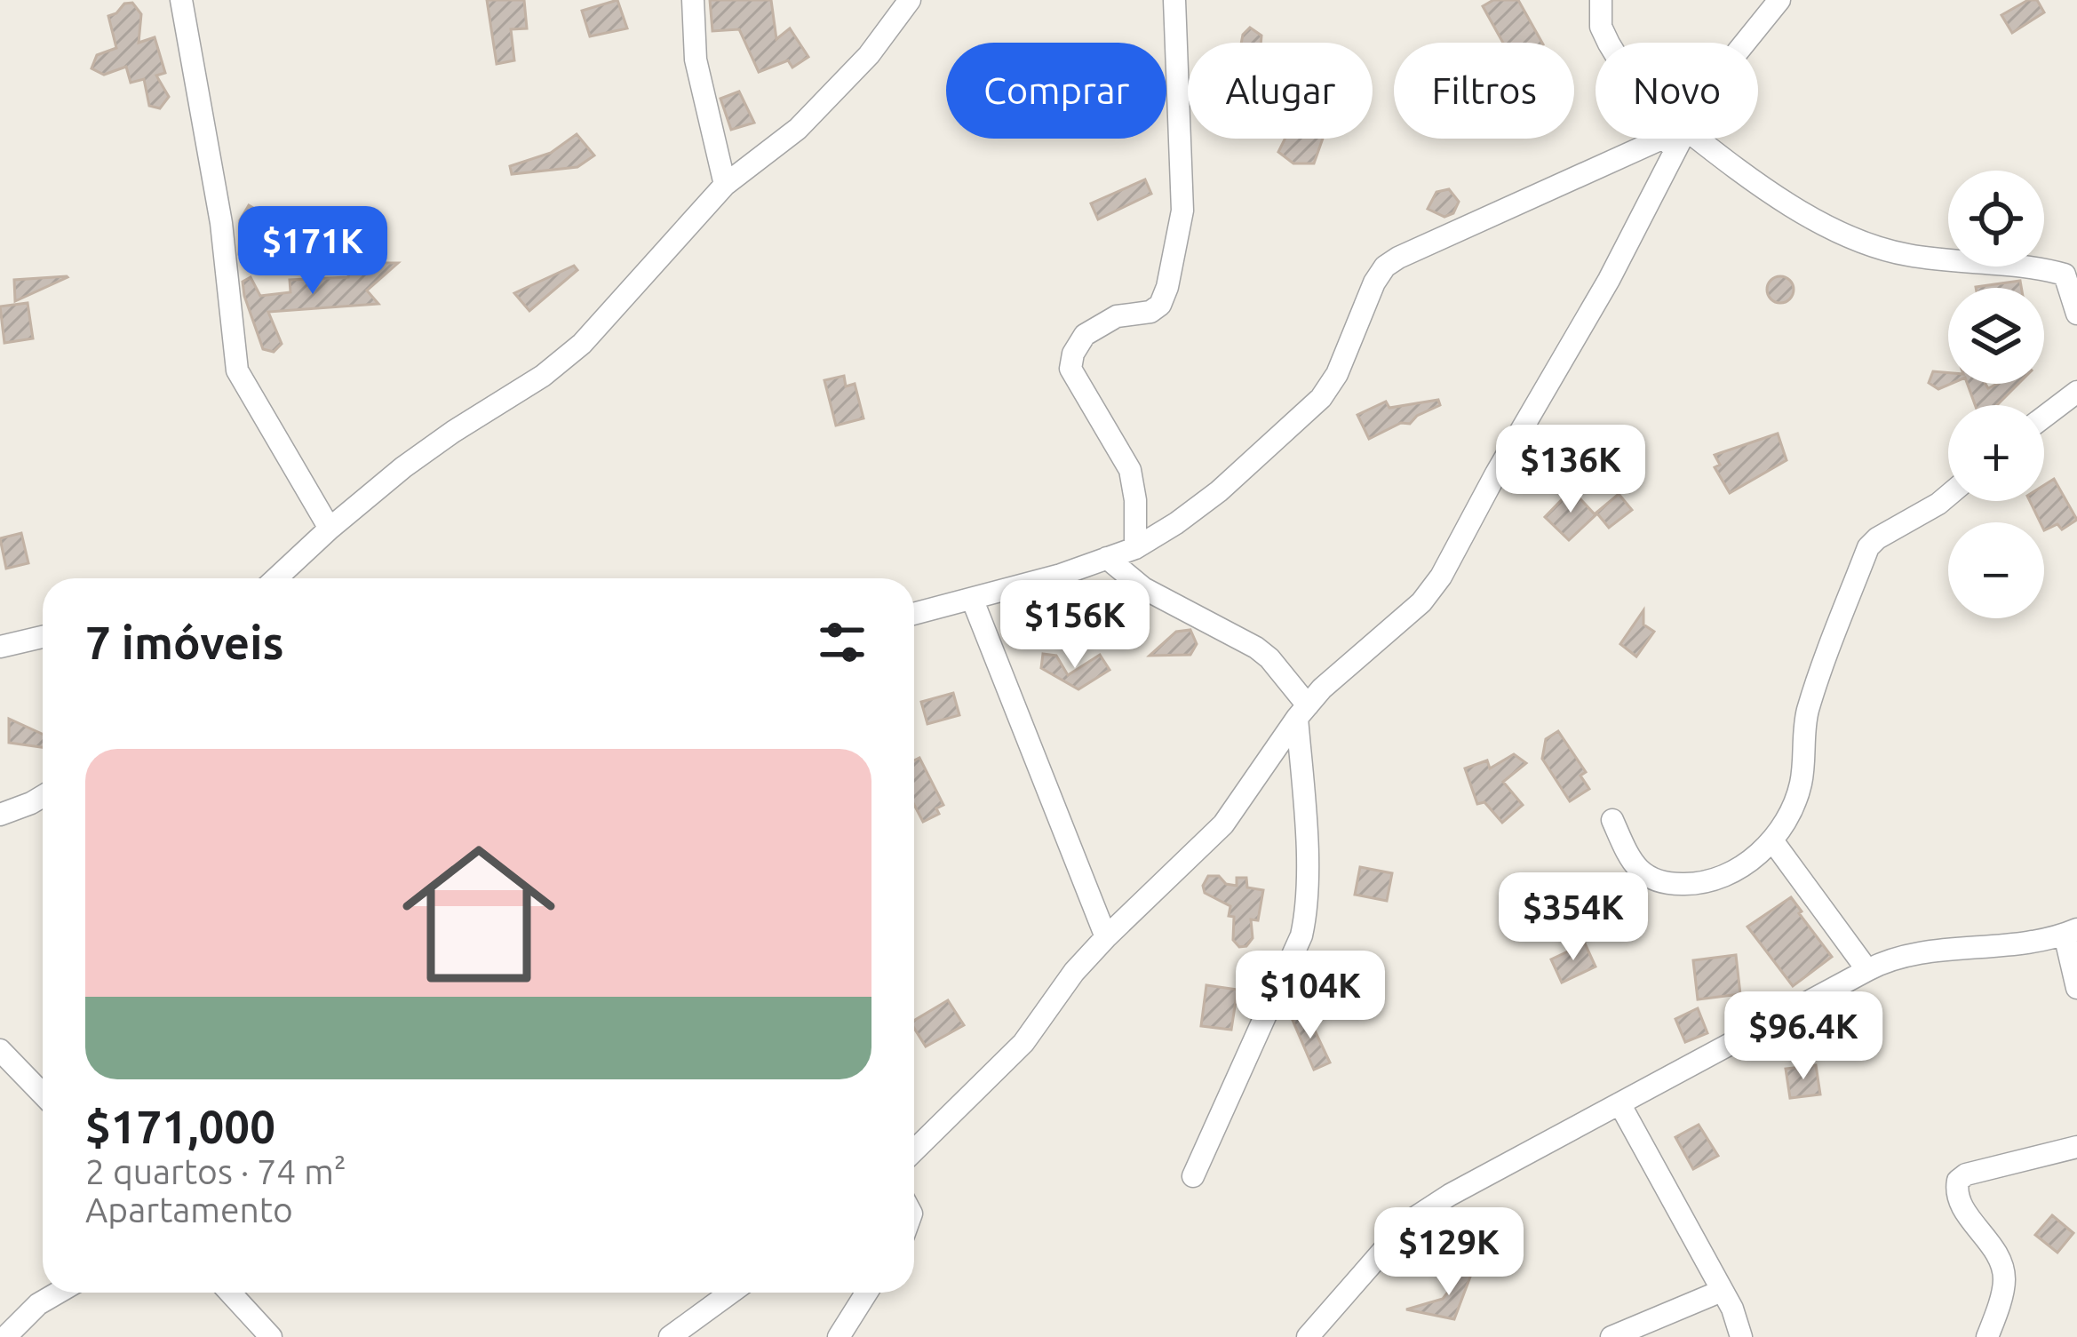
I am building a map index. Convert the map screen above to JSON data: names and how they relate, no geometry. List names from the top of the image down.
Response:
{
  "page": {
    "chip": [
      "Comprar",
      "Alugar",
      "Filtros",
      "Novo"
    ],
    "map_buttons": ["+", "−"],
    "price": [
      "$171K",
      "$136K",
      "$156K",
      "$354K",
      "$104K",
      "$96.4K",
      "$129K"
    ],
    "heading": "7 imóveis",
    "list": [
      {
        "name": "$171,000",
        "note": "2 quartos · 74 m² · Apartamento"
      }
    ]
  }
}
